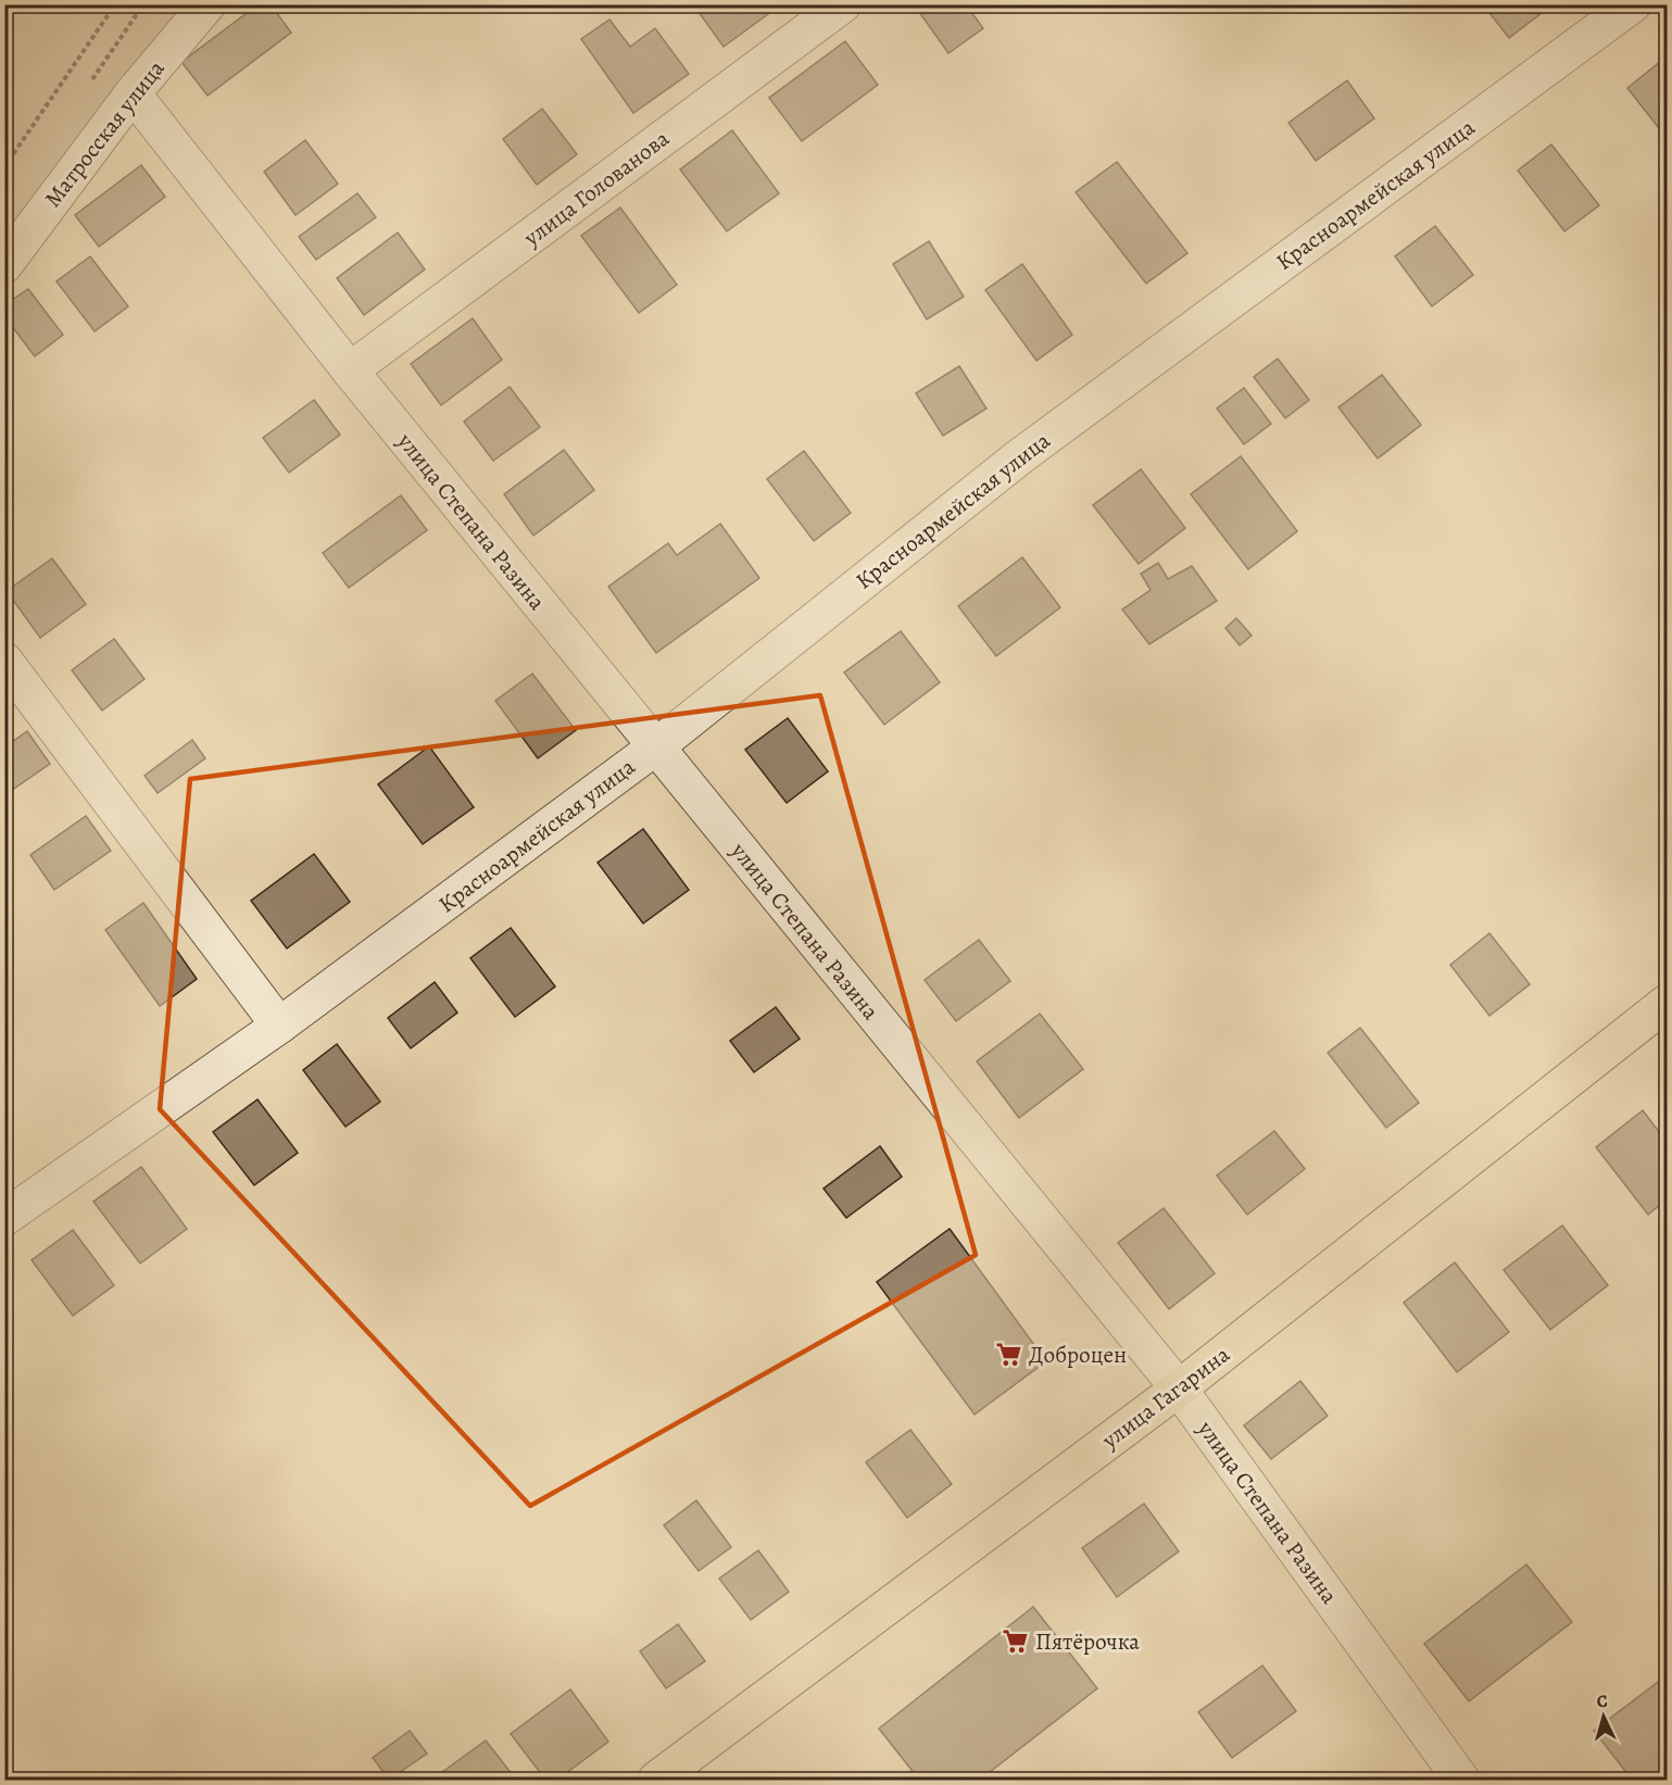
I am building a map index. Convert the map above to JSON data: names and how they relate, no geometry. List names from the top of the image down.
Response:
{
  "streets": {
    "main road": ["улица Гагарина"],
    "street": [
      "Матросская улица",
      "улица Голованова",
      "Красноармейская улица",
      "улица Степана Разина"
    ]
  },
  "crossings": [
    ["Матросская улица", "улица Степана Разина"],
    ["улица Голованова", "улица Степана Разина"],
    ["Красноармейская улица", "улица Степана Разина"],
    ["улица Степана Разина", "улица Гагарина"]
  ],
  "places": {
    "supermarket": ["Доброцен", "Пятёрочка"]
  },
  "north": "top"
}
